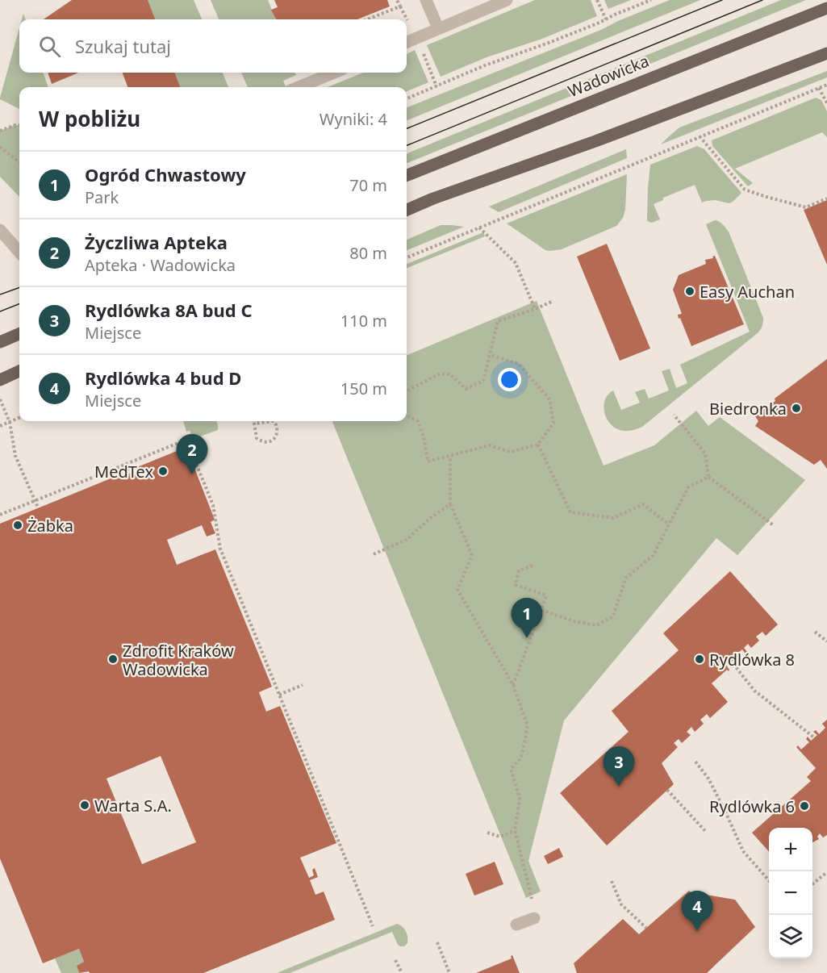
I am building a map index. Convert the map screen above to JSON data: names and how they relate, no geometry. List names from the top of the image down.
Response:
{
  "streets": {
    "main road": ["Wadowicka"]
  },
  "places": [
    "Easy Auchan",
    "Biedronka",
    "MedTex",
    "Żabka",
    "Zdrofit Kraków Wadowicka",
    "Rydlówka 8",
    "Warta S.A.",
    "Rydlówka 6"
  ],
  "page": {
    "search": "Szukaj tutaj",
    "heading": ["W pobliżu", "Wyniki: 4"],
    "list": [
      {
        "mark": "1",
        "name": "Ogród Chwastowy",
        "note": "Park",
        "value": "70 m"
      },
      {
        "mark": "2",
        "name": "Życzliwa Apteka",
        "note": "Apteka · Wadowicka",
        "value": "80 m"
      },
      {
        "mark": "3",
        "name": "Rydlówka 8A bud C",
        "note": "Miejsce",
        "value": "110 m"
      },
      {
        "mark": "4",
        "name": "Rydlówka 4 bud D",
        "note": "Miejsce",
        "value": "150 m"
      }
    ],
    "pins": [
      "2",
      "1",
      "3",
      "4"
    ],
    "map_buttons": ["+", "−"]
  }
}
